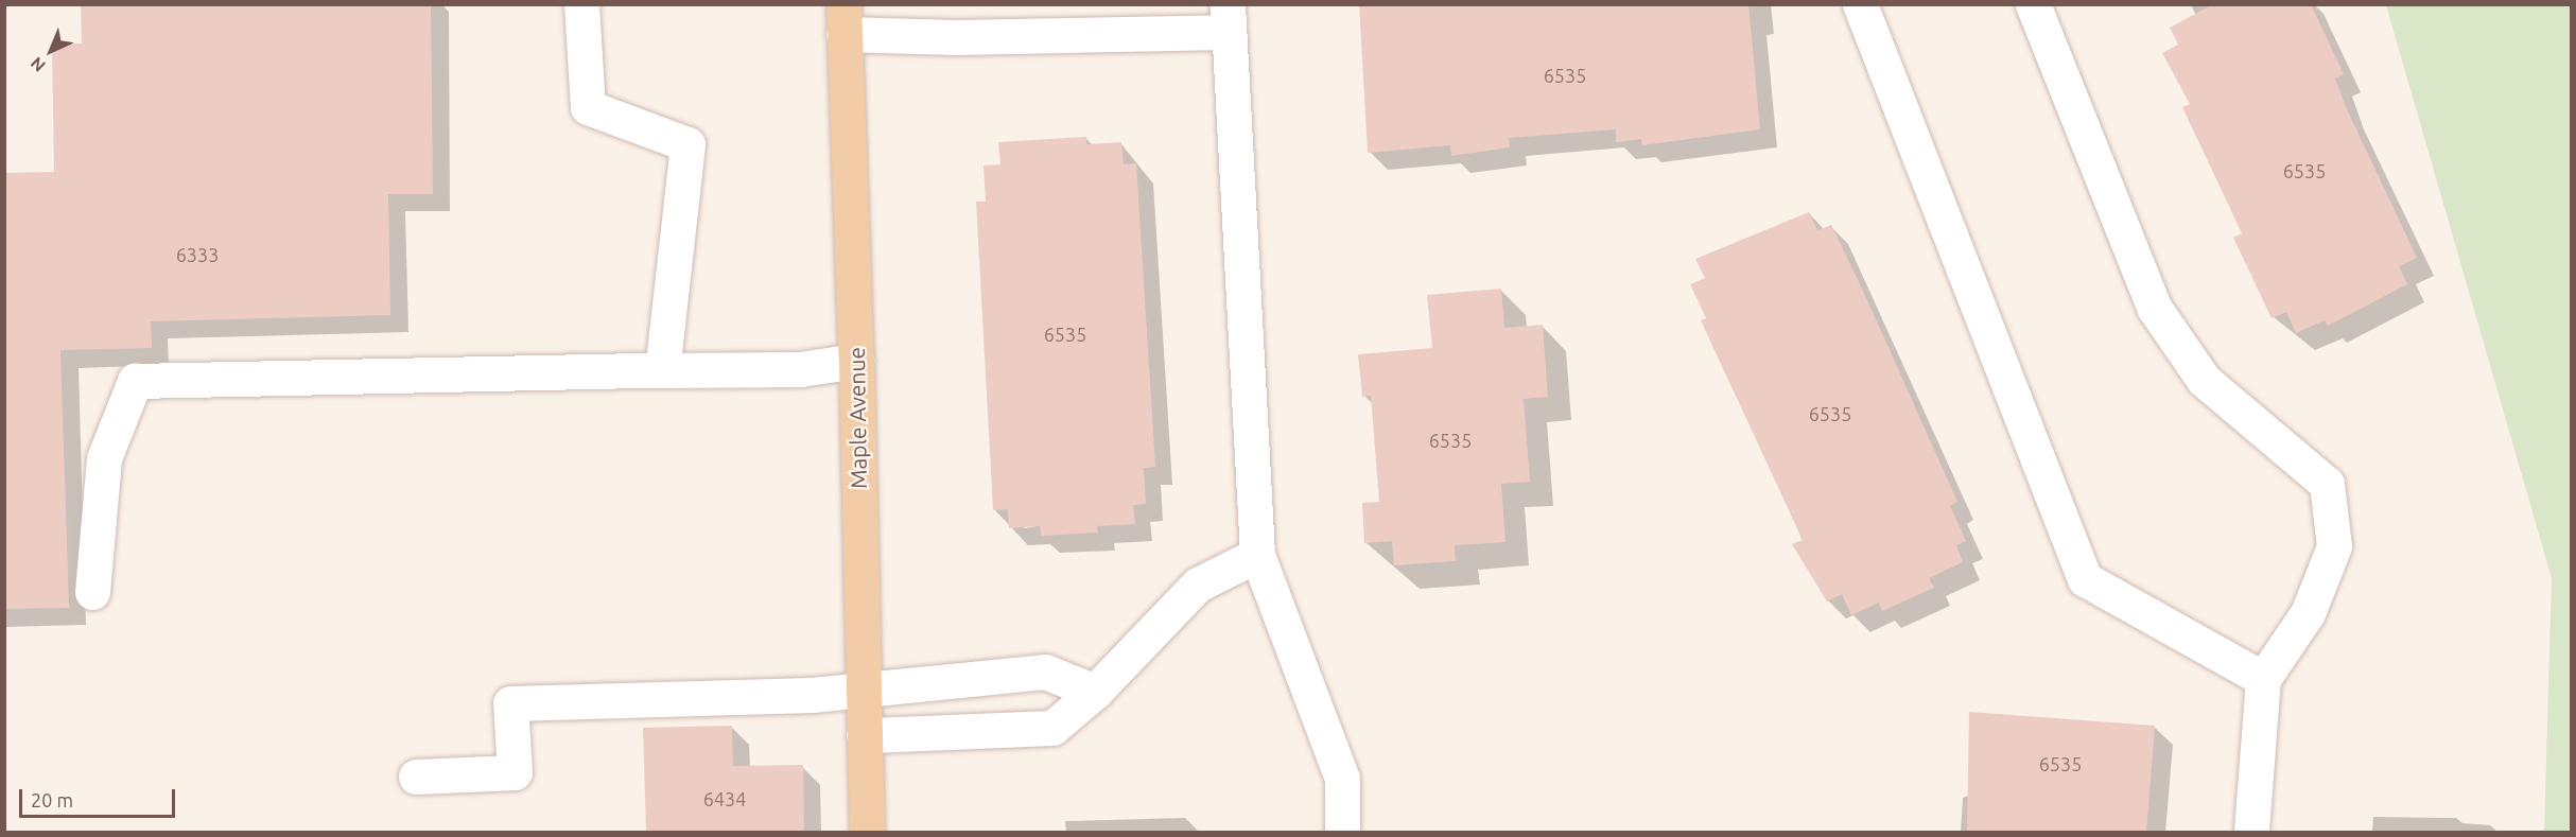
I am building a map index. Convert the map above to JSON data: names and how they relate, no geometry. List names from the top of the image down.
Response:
{
  "streets": {
    "main road": ["Maple Avenue"]
  },
  "house_numbers": [
    "6535",
    "6535",
    "6333",
    "6535",
    "6535",
    "6535",
    "6535",
    "6434"
  ],
  "scale_bar": "20 m",
  "north": "bottom left"
}
